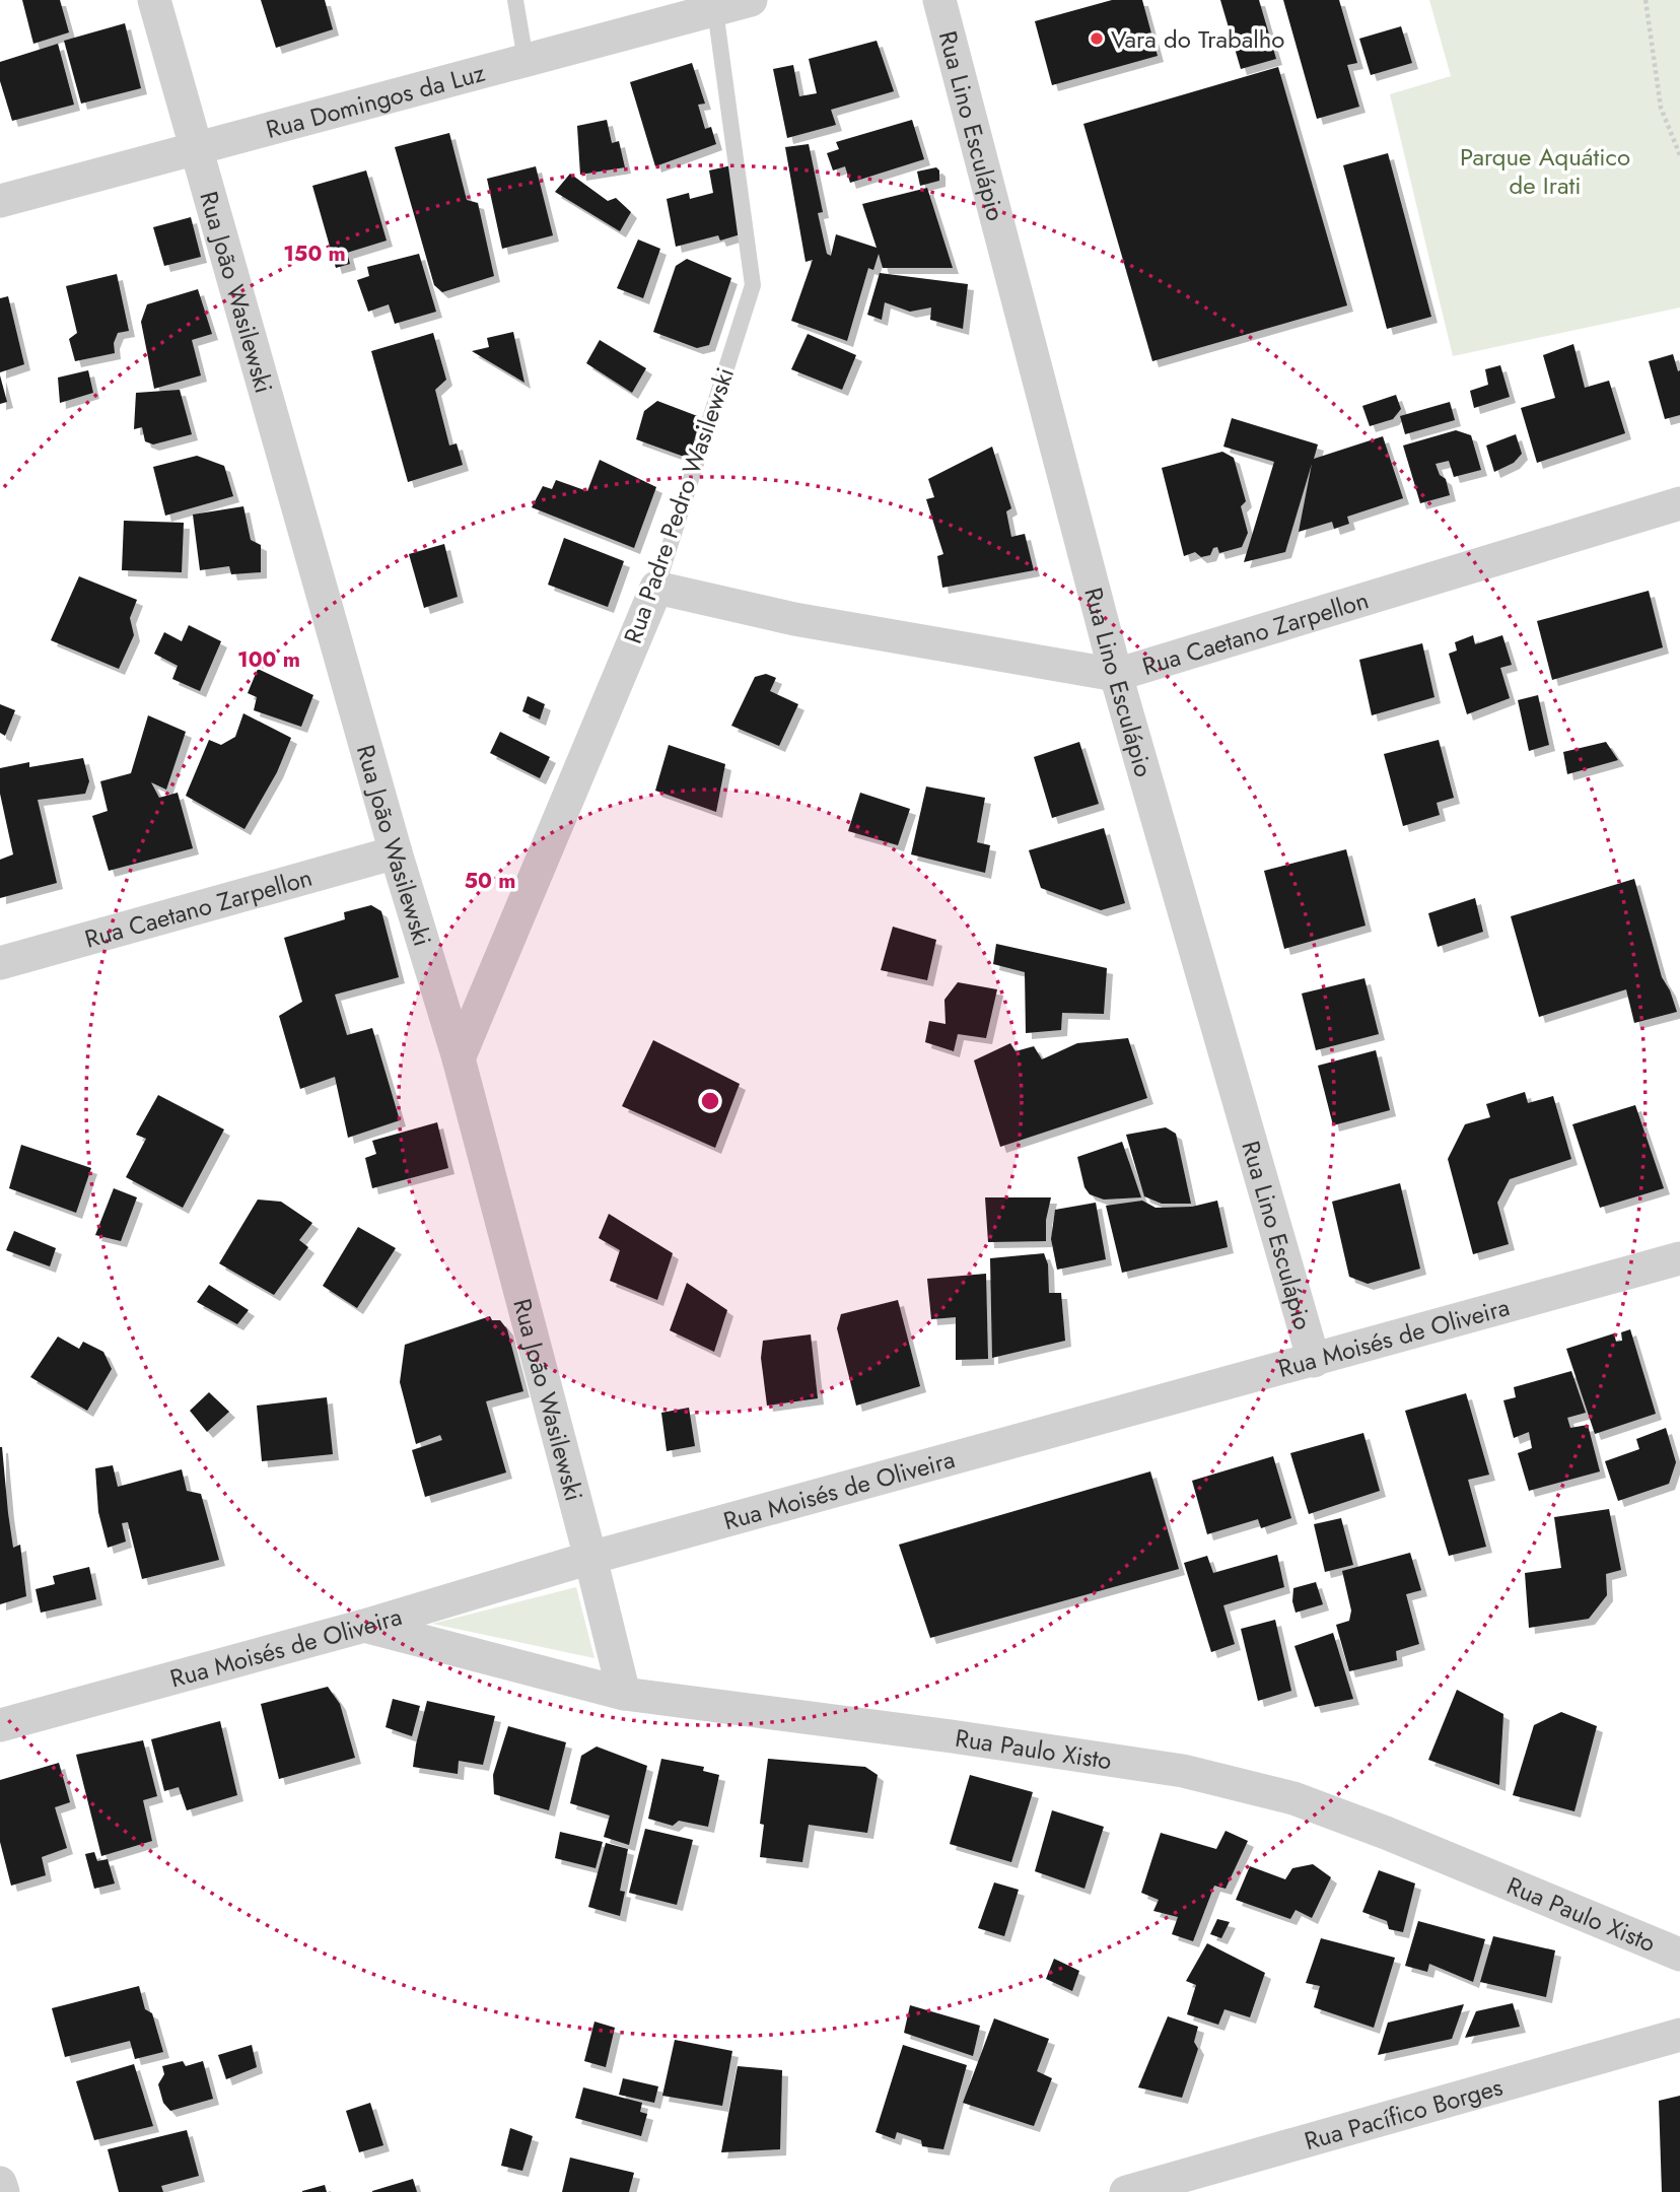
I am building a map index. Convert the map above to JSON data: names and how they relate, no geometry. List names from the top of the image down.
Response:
{
  "streets": {
    "street": [
      "Rua Domingos da Luz",
      "Rua Lino Esculápio",
      "Rua João Wasilewski",
      "Rua Padre Pedro Wasilewski",
      "Rua Caetano Zarpellon",
      "Rua Moisés de Oliveira",
      "Rua Paulo Xisto",
      "Rua Pacífico Borges"
    ]
  },
  "crossings": [
    ["Rua Domingos da Luz", "Rua João Wasilewski"],
    ["Rua Domingos da Luz", "Rua Padre Pedro Wasilewski"],
    ["Rua Lino Esculápio", "Rua Caetano Zarpellon"],
    ["Rua Lino Esculápio", "Rua Moisés de Oliveira"],
    ["Rua João Wasilewski", "Rua Padre Pedro Wasilewski"],
    ["Rua João Wasilewski", "Rua Caetano Zarpellon"],
    ["Rua João Wasilewski", "Rua Moisés de Oliveira"],
    ["Rua João Wasilewski", "Rua Paulo Xisto"],
    ["Rua Padre Pedro Wasilewski", "Rua Caetano Zarpellon"],
    ["Rua Moisés de Oliveira", "Rua Paulo Xisto"]
  ],
  "parks": ["Parque Aquático de Irati"],
  "places": ["Vara do Trabalho"],
  "rings": ["150 m", "100 m", "50 m"]
}
